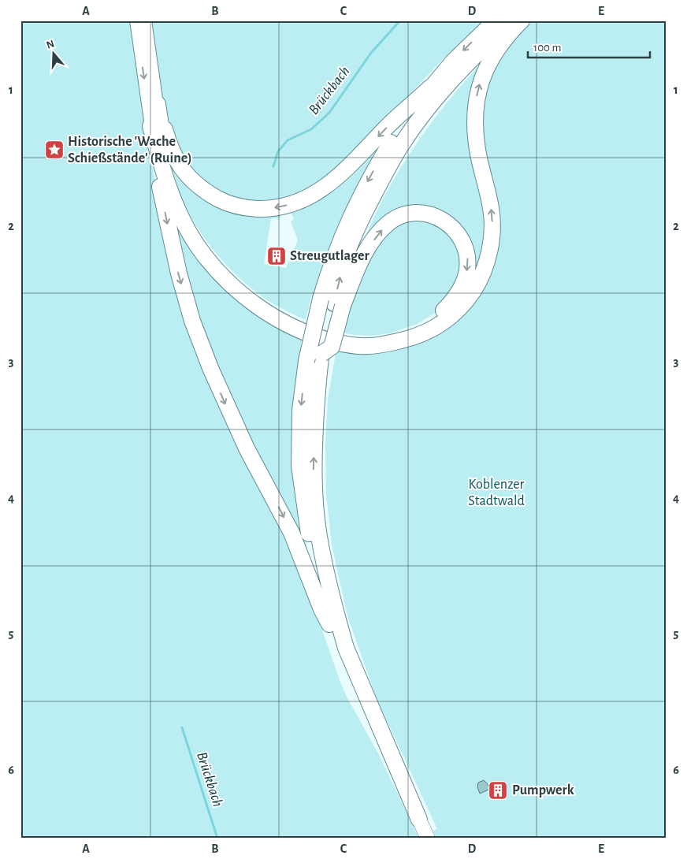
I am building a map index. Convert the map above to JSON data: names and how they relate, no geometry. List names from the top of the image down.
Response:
{
  "water": ["Brückbach"],
  "parks": ["Koblenzer Stadtwald"],
  "places": {
    "place": ["Historische 'Wache Schießstände' (Ruine)"],
    "building": ["Streugutlager", "Pumpwerk"]
  },
  "scale_bar": "100 m",
  "north": "top",
  "grid": {
    "columns": [
      "A",
      "B",
      "C",
      "D",
      "E"
    ],
    "rows": [
      "1",
      "2",
      "3",
      "4",
      "5",
      "6"
    ]
  }
}
